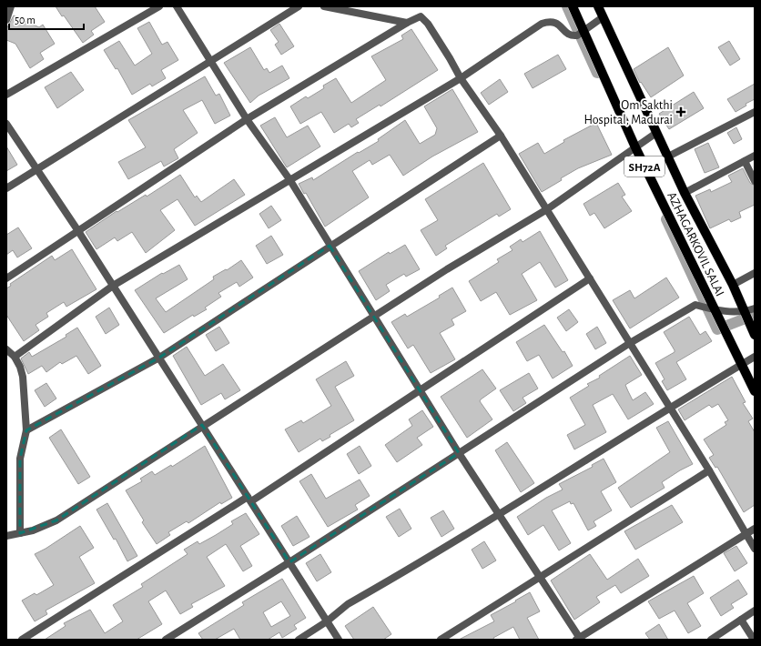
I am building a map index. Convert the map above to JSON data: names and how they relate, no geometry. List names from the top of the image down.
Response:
{
  "streets": {
    "main road": ["SH72A", "AZHAGARKOVIL SALAI"]
  },
  "places": {
    "health": ["Om Sakthi Hospital, Madurai"]
  },
  "scale_bar": "50 m"
}
